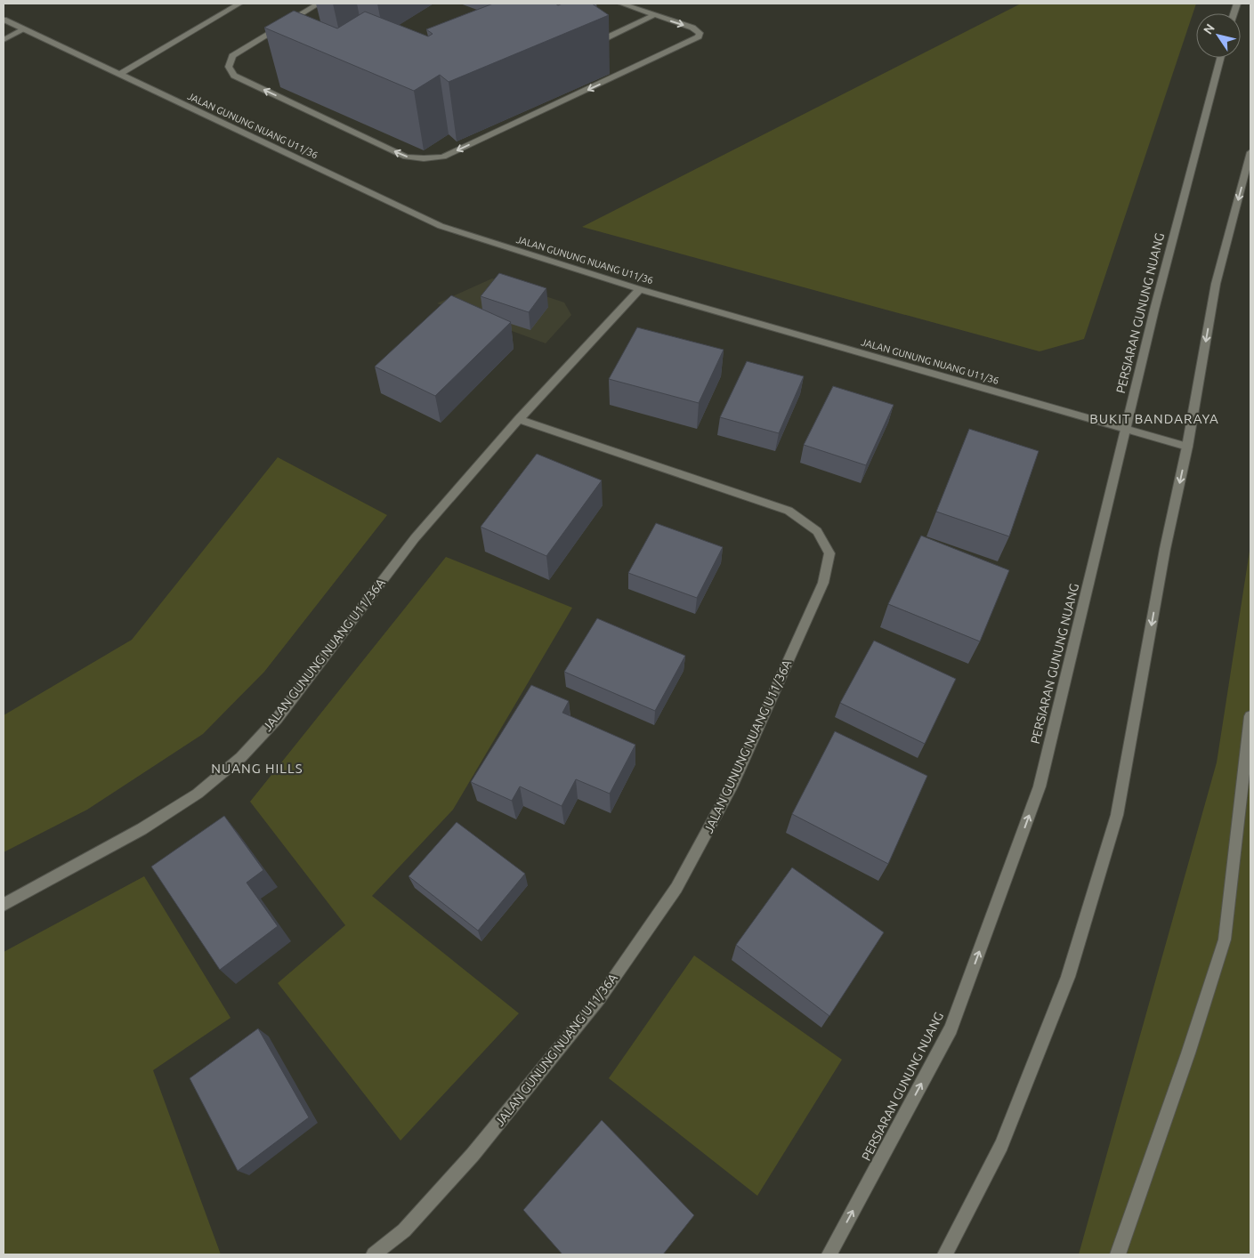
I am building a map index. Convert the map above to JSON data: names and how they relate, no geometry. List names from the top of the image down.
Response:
{
  "streets": {
    "street": ["JALAN GUNUNG NUANG U11/36", "PERSIARAN GUNUNG NUANG", "JALAN GUNUNG NUANG U11/36A"]
  },
  "crossings": [
    ["JALAN GUNUNG NUANG U11/36", "PERSIARAN GUNUNG NUANG"],
    ["JALAN GUNUNG NUANG U11/36", "JALAN GUNUNG NUANG U11/36A"]
  ],
  "districts": ["BUKIT BANDARAYA", "NUANG HILLS"],
  "north": "top left"
}
